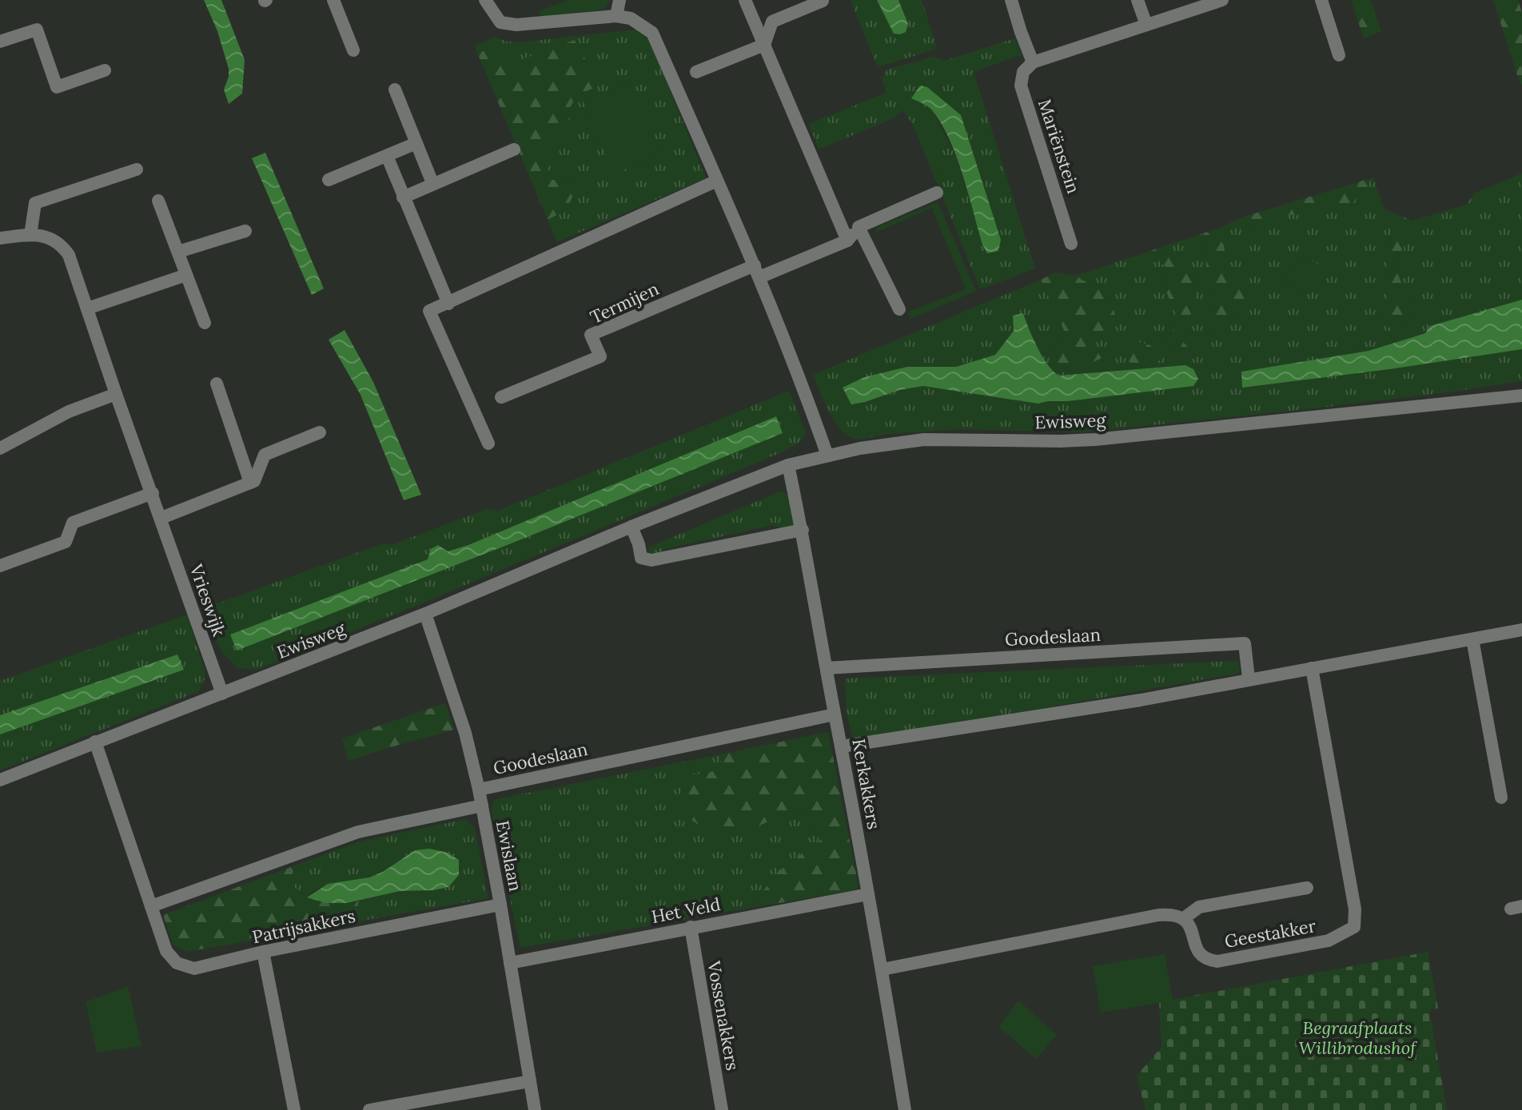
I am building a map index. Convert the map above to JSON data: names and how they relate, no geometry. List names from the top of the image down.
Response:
{
  "streets": {
    "street": [
      "Mariënstein",
      "Termijen",
      "Ewisweg",
      "Vrieswijk",
      "Goodeslaan",
      "Kerkakkers",
      "Ewislaan",
      "Het Veld",
      "Patrijsakkers",
      "Geestakker",
      "Vossenakkers"
    ]
  },
  "crossings": [
    ["Ewisweg", "Vrieswijk"],
    ["Ewisweg", "Kerkakkers"],
    ["Ewisweg", "Ewislaan"],
    ["Ewisweg", "Patrijsakkers"],
    ["Goodeslaan", "Kerkakkers"],
    ["Goodeslaan", "Ewislaan"],
    ["Kerkakkers", "Het Veld"],
    ["Ewislaan", "Het Veld"],
    ["Ewislaan", "Patrijsakkers"],
    ["Het Veld", "Vossenakkers"]
  ],
  "parks": ["Begraafplaats Willibrodushof"]
}
